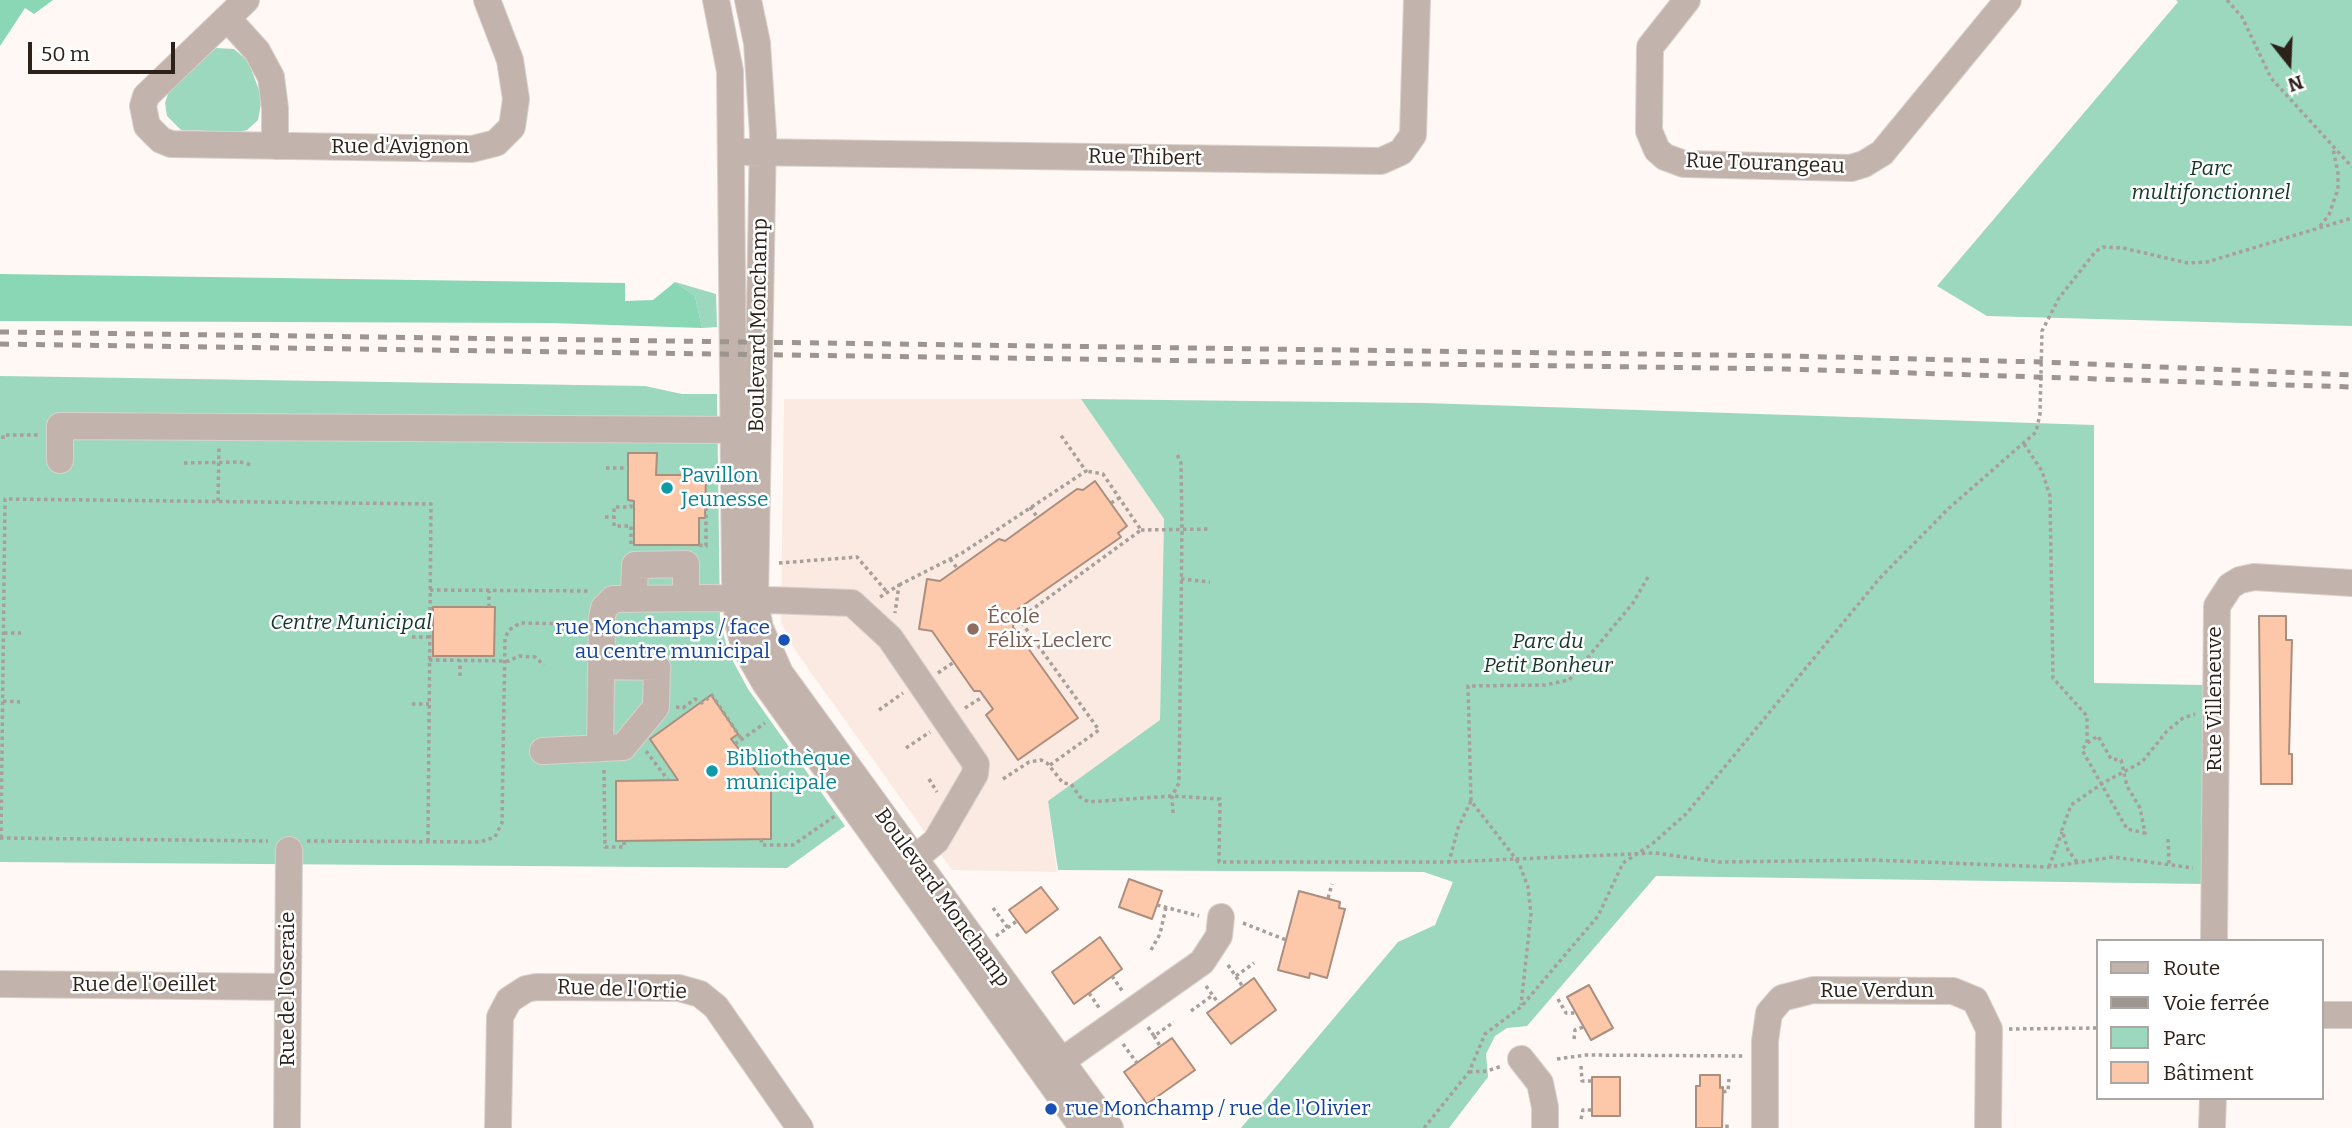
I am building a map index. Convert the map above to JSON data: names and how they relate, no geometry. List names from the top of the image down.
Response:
{
  "streets": {
    "street": [
      "Rue d'Avignon",
      "Rue Thibert",
      "Rue Tourangeau",
      "Boulevard Monchamp",
      "Rue Villeneuve",
      "Rue de l'Oeillet",
      "Rue de l'Oseraie",
      "Rue de l'Ortie",
      "Rue Verdun"
    ]
  },
  "crossings": [
    ["Rue Thibert", "Boulevard Monchamp"],
    ["Rue de l'Oeillet", "Rue de l'Oseraie"]
  ],
  "parks": ["Parc multifonctionnel", "Centre Municipal", "Parc du Petit Bonheur"],
  "places": [
    "Pavillon Jeunesse",
    "École Félix-Leclerc",
    "rue Monchamps / face au centre municipal",
    "Bibliothèque municipale",
    "rue Monchamp / rue de l'Olivier"
  ],
  "legend": [
    "Route",
    "Voie ferrée",
    "Parc",
    "Bâtiment"
  ],
  "scale_bar": "50 m",
  "north": "bottom"
}
